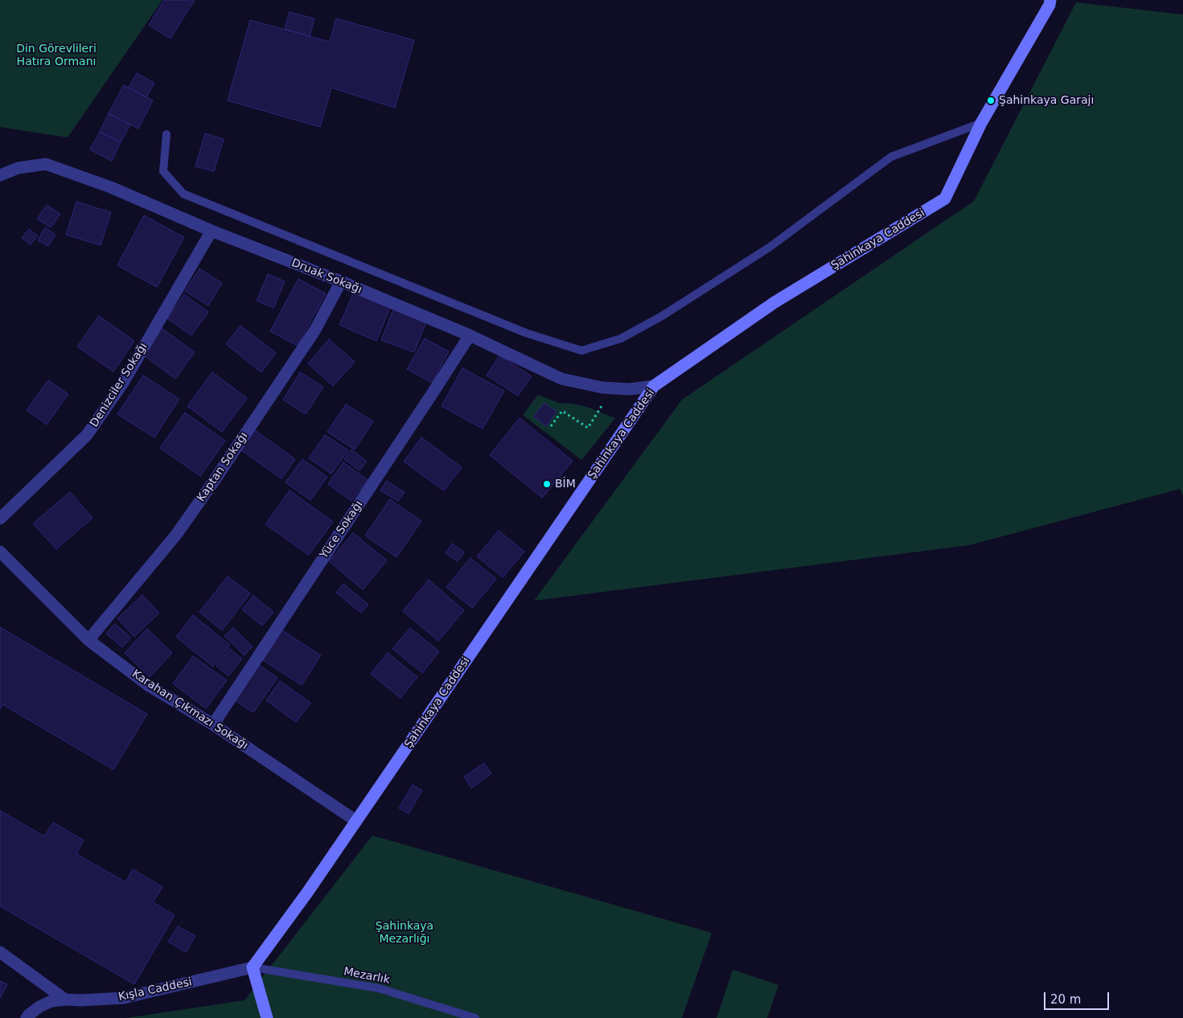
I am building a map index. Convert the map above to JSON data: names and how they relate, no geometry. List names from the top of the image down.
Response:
{
  "streets": {
    "street": [
      "Şahinkaya Caddesi",
      "Druak Sokağı",
      "Denizciler Sokağı",
      "Kaptan Sokağı",
      "Yüce Sokağı",
      "Karahan Çıkmazı Sokağı",
      "Kışla Caddesi"
    ],
    "lane": ["Mezarlık"]
  },
  "crossings": [
    ["Şahinkaya Caddesi", "Druak Sokağı"],
    ["Şahinkaya Caddesi", "Karahan Çıkmazı Sokağı"],
    ["Şahinkaya Caddesi", "Mezarlık"],
    ["Şahinkaya Caddesi", "Kışla Caddesi"],
    ["Druak Sokağı", "Denizciler Sokağı"],
    ["Druak Sokağı", "Kaptan Sokağı"],
    ["Druak Sokağı", "Yüce Sokağı"],
    ["Kaptan Sokağı", "Karahan Çıkmazı Sokağı"],
    ["Yüce Sokağı", "Karahan Çıkmazı Sokağı"],
    ["Mezarlık", "Kışla Caddesi"]
  ],
  "parks": ["Din Görevlileri Hatıra Ormanı", "Şahinkaya Mezarlığı"],
  "places": ["Şahinkaya Garajı", "BİM"],
  "scale_bar": "20 m"
}
